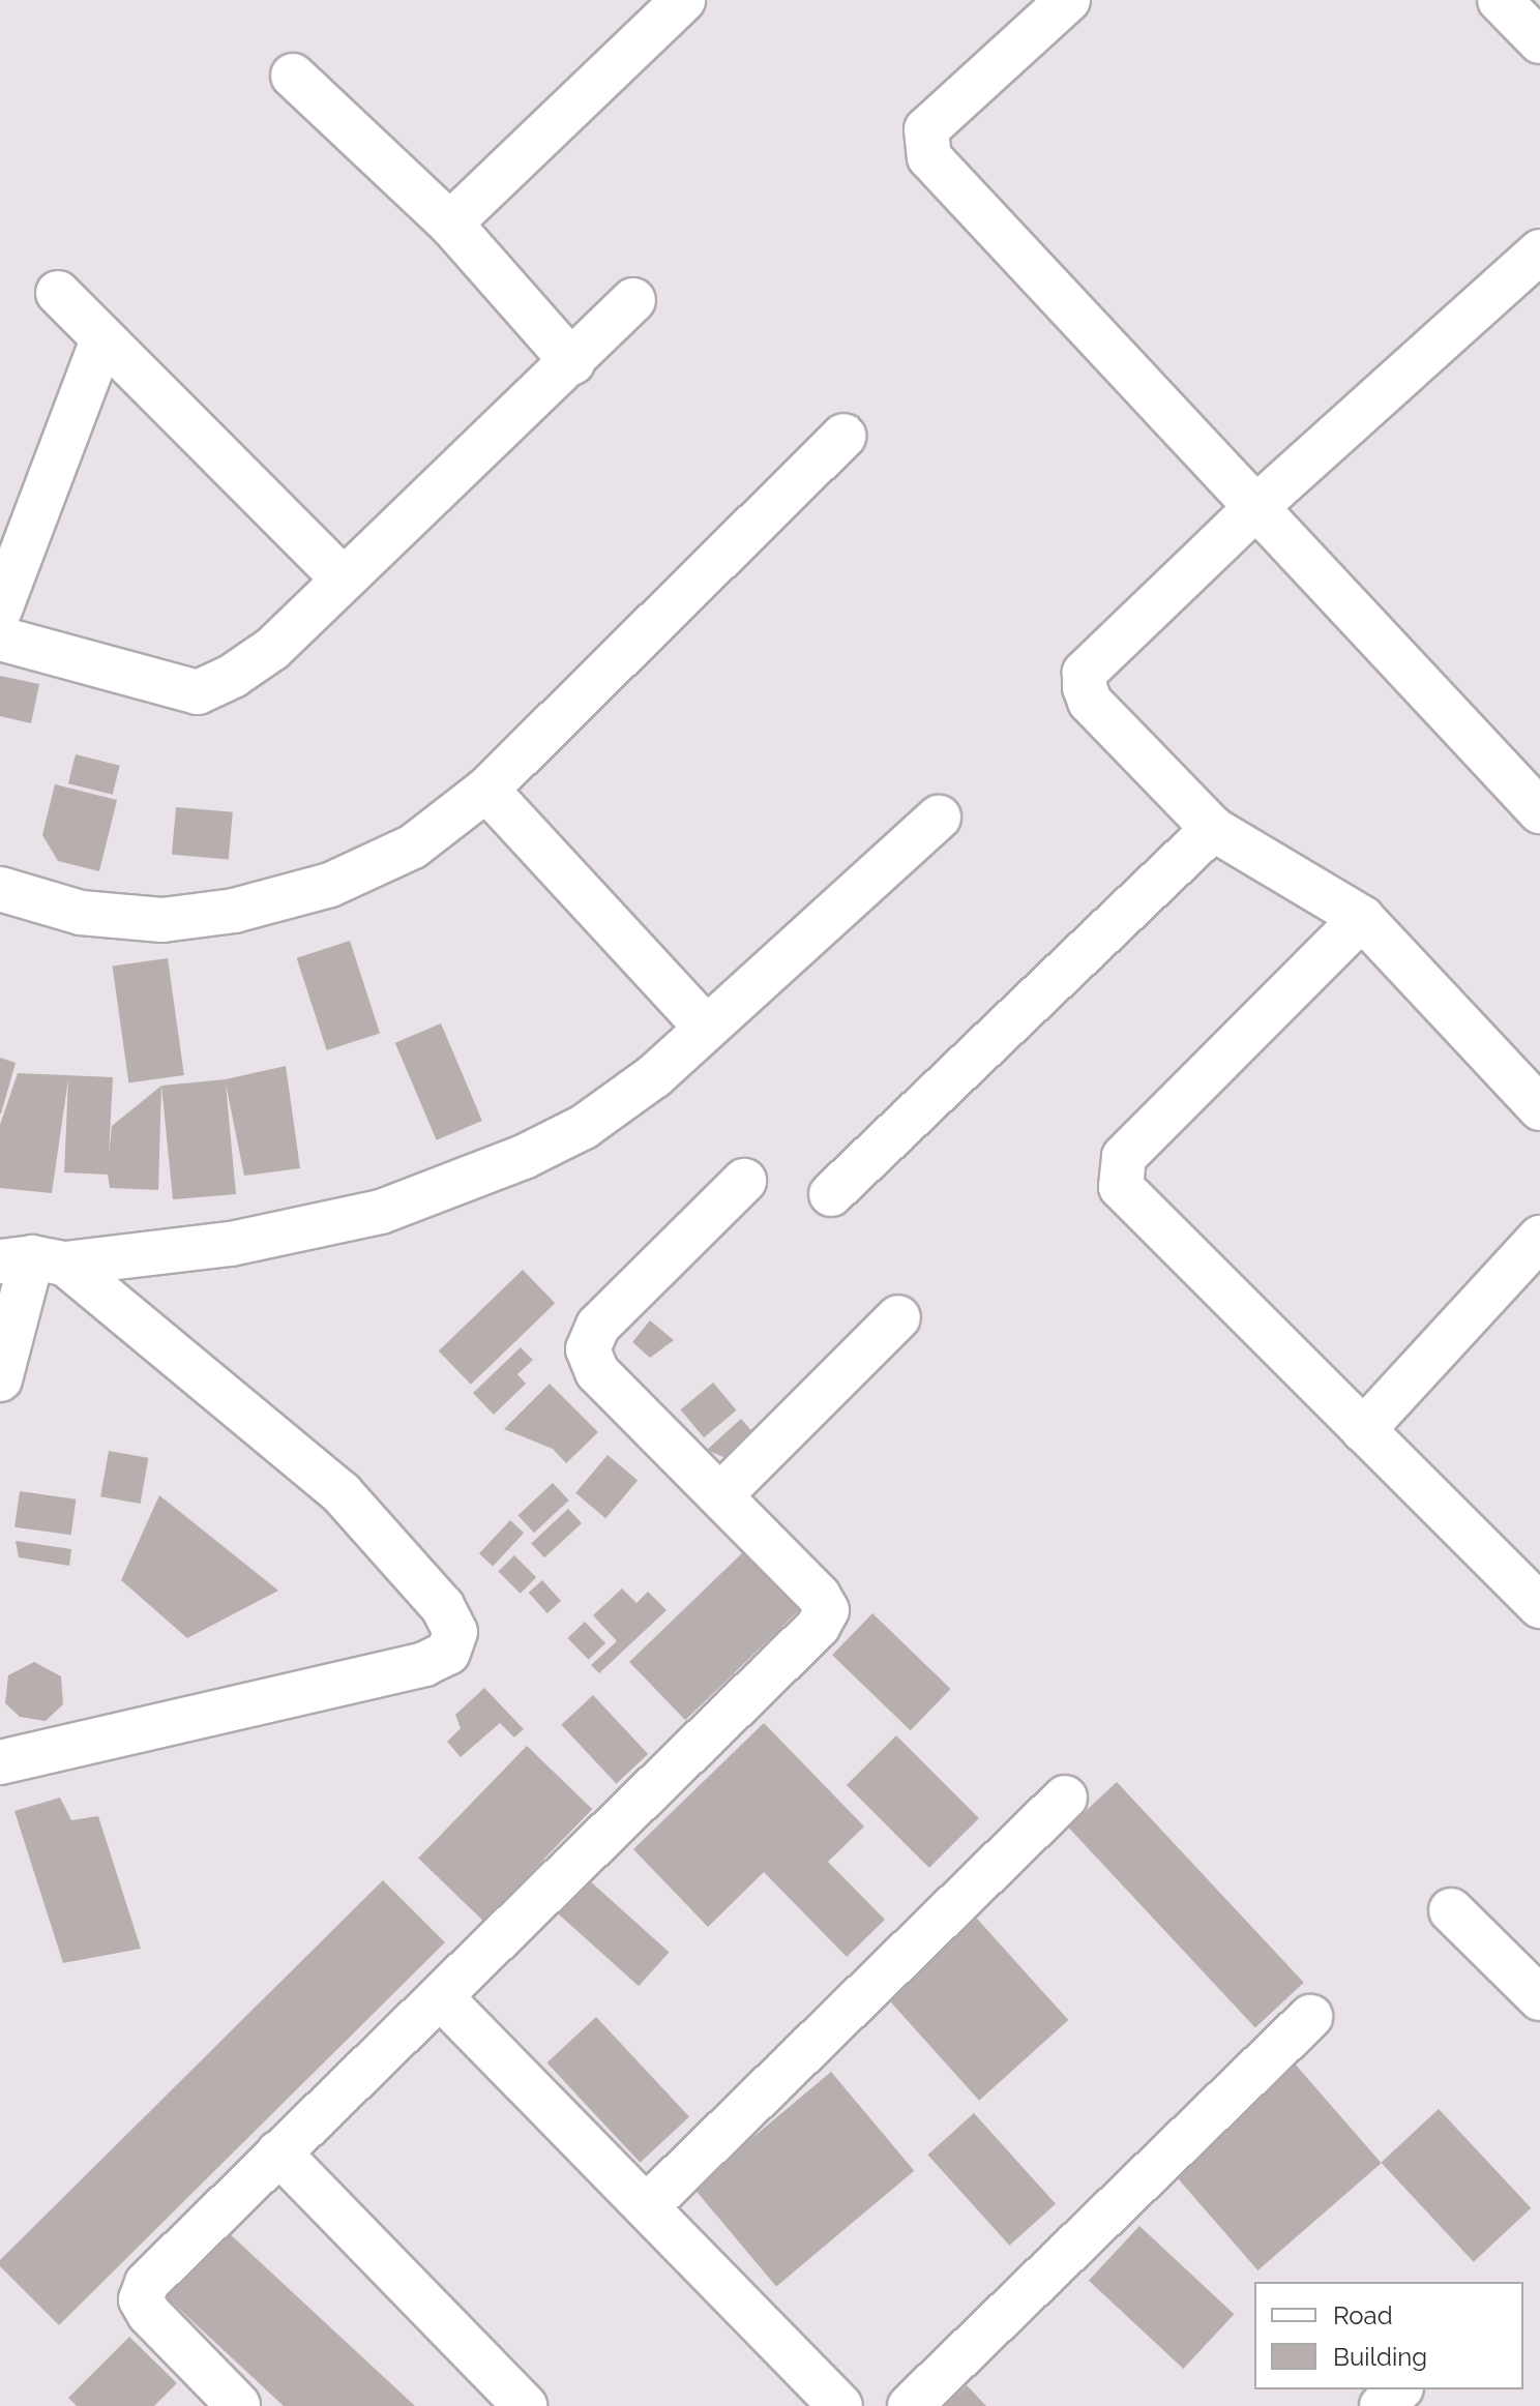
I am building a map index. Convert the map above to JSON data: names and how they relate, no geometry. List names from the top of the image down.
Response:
{
  "legend": ["Road", "Building"]
}
